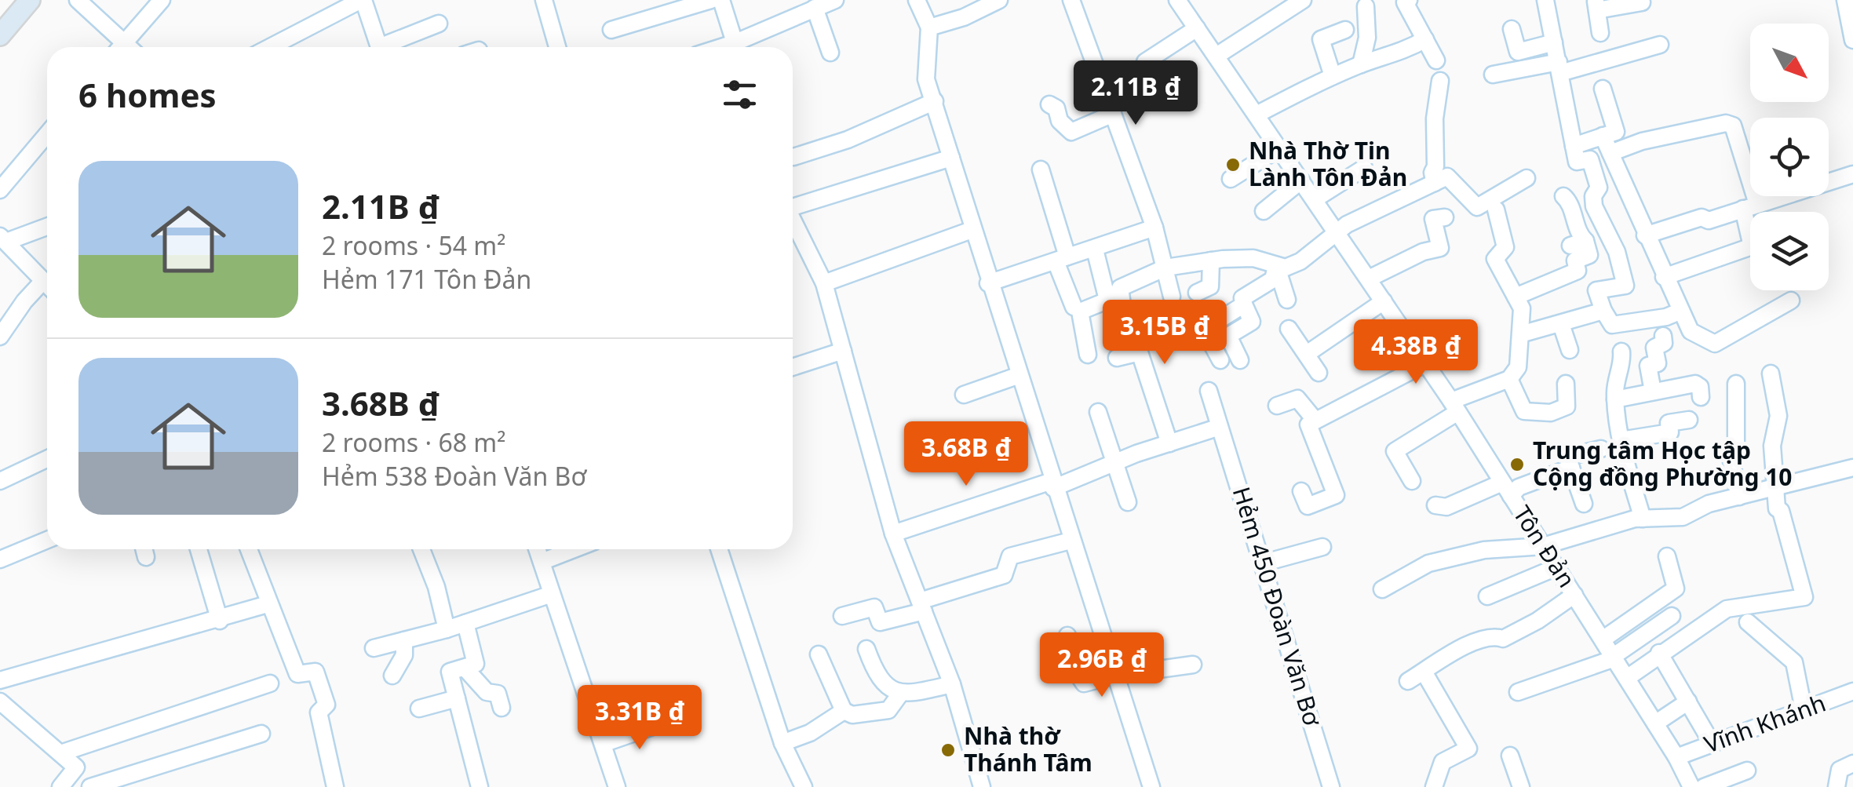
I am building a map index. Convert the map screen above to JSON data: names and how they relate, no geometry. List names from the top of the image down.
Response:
{
  "streets": {
    "street": ["Tôn Đản", "Hẻm 450 Đoàn Văn Bơ", "Vĩnh Khánh"]
  },
  "crossings": [
    ["Tôn Đản", "Vĩnh Khánh"]
  ],
  "places": ["Nhà Thờ Tin Lành Tôn Đản", "Trung tâm Học tập Cộng đồng Phường 10", "Nhà thờ Thánh Tâm"],
  "north": "bottom right",
  "page": {
    "heading": "6 homes",
    "price": [
      "2.11B ₫",
      "3.15B ₫",
      "4.38B ₫",
      "3.68B ₫",
      "2.96B ₫",
      "3.31B ₫"
    ],
    "list": [
      {
        "name": "2.11B ₫",
        "note": "2 rooms · 54 m² · Hẻm 171 Tôn Đản"
      },
      {
        "name": "3.68B ₫",
        "note": "2 rooms · 68 m² · Hẻm 538 Đoàn Văn Bơ"
      }
    ]
  }
}
